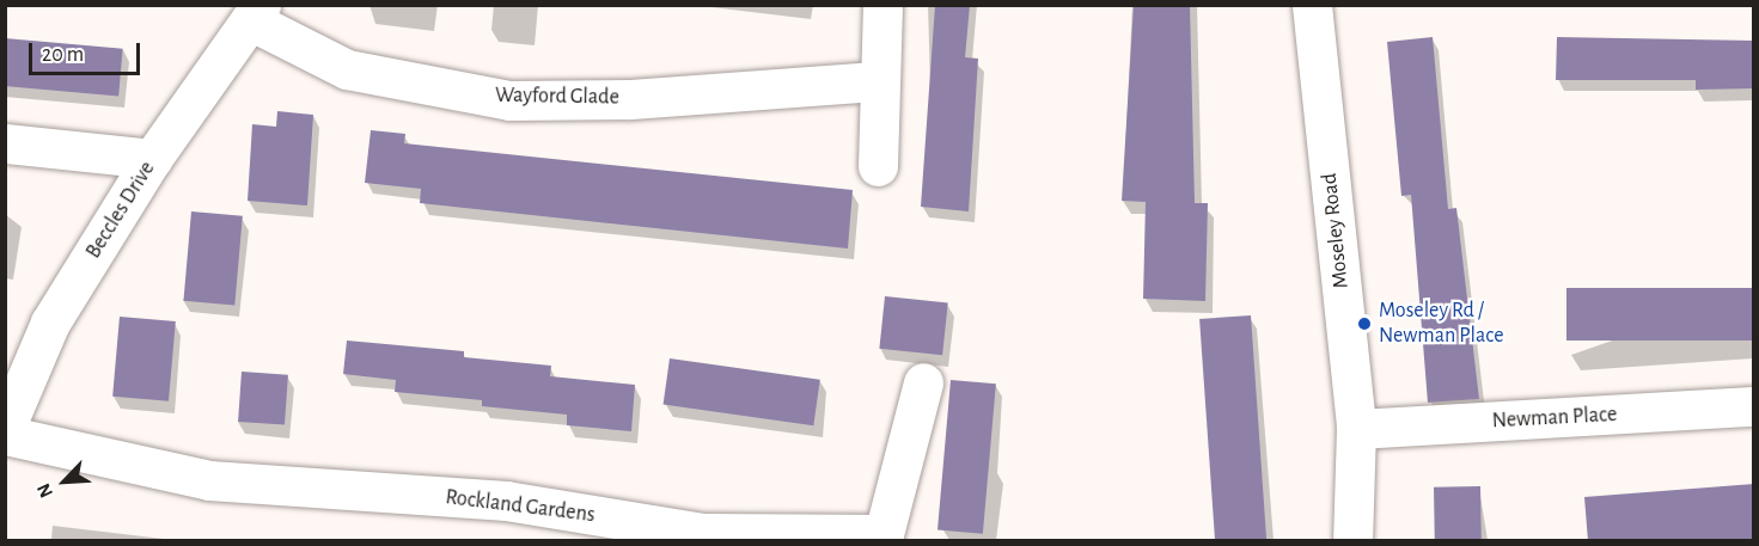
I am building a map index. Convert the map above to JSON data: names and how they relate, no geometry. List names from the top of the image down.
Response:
{
  "streets": {
    "street": [
      "Wayford Glade",
      "Beccles Drive",
      "Moseley Road",
      "Newman Place",
      "Rockland Gardens"
    ]
  },
  "crossings": [
    ["Wayford Glade", "Beccles Drive"],
    ["Moseley Road", "Newman Place"]
  ],
  "places": ["Moseley Rd / Newman Place"],
  "scale_bar": "20 m",
  "north": "bottom left"
}
